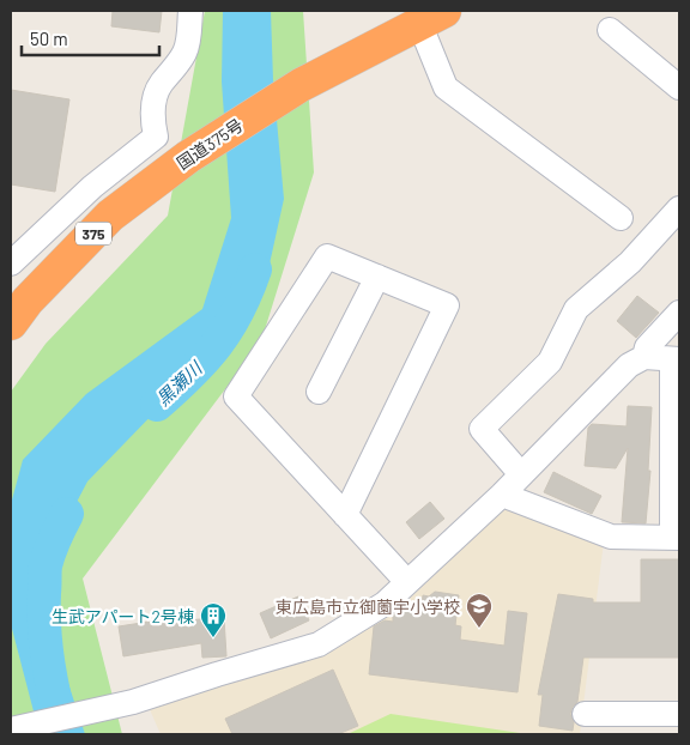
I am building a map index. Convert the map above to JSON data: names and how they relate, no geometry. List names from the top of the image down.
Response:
{
  "streets": {
    "highway": ["国道375号", "375"]
  },
  "water": ["黒瀬川"],
  "places": {
    "school or university": ["東広島市立御薗宇小学校"],
    "building": ["生武アパート2号棟"]
  },
  "scale_bar": "50 m"
}
